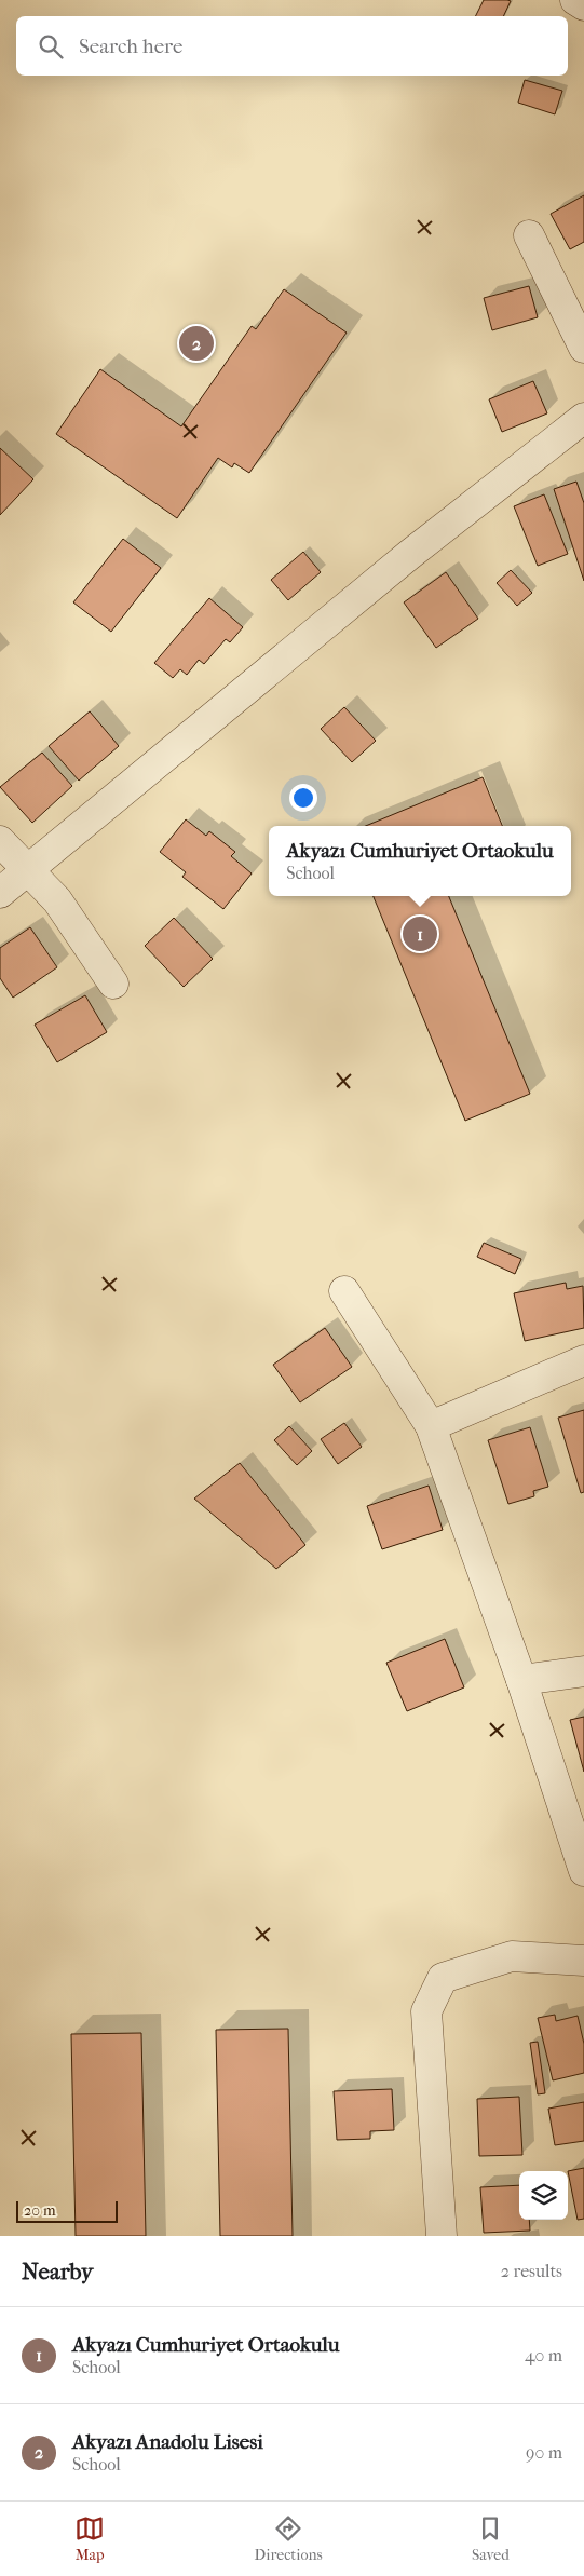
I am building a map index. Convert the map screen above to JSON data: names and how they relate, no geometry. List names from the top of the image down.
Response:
{
  "scale_bar": "20 m",
  "page": {
    "search": "Search here",
    "pins": ["2", "1"],
    "popup": ["Akyazı Cumhuriyet Ortaokulu", "School"],
    "scale": "20 m",
    "heading": ["Nearby", "2 results"],
    "list": [
      {
        "mark": "1",
        "name": "Akyazı Cumhuriyet Ortaokulu",
        "note": "School",
        "value": "40 m"
      },
      {
        "mark": "2",
        "name": "Akyazı Anadolu Lisesi",
        "note": "School",
        "value": "90 m"
      }
    ],
    "nav": ["Map", "Directions", "Saved"]
  }
}
